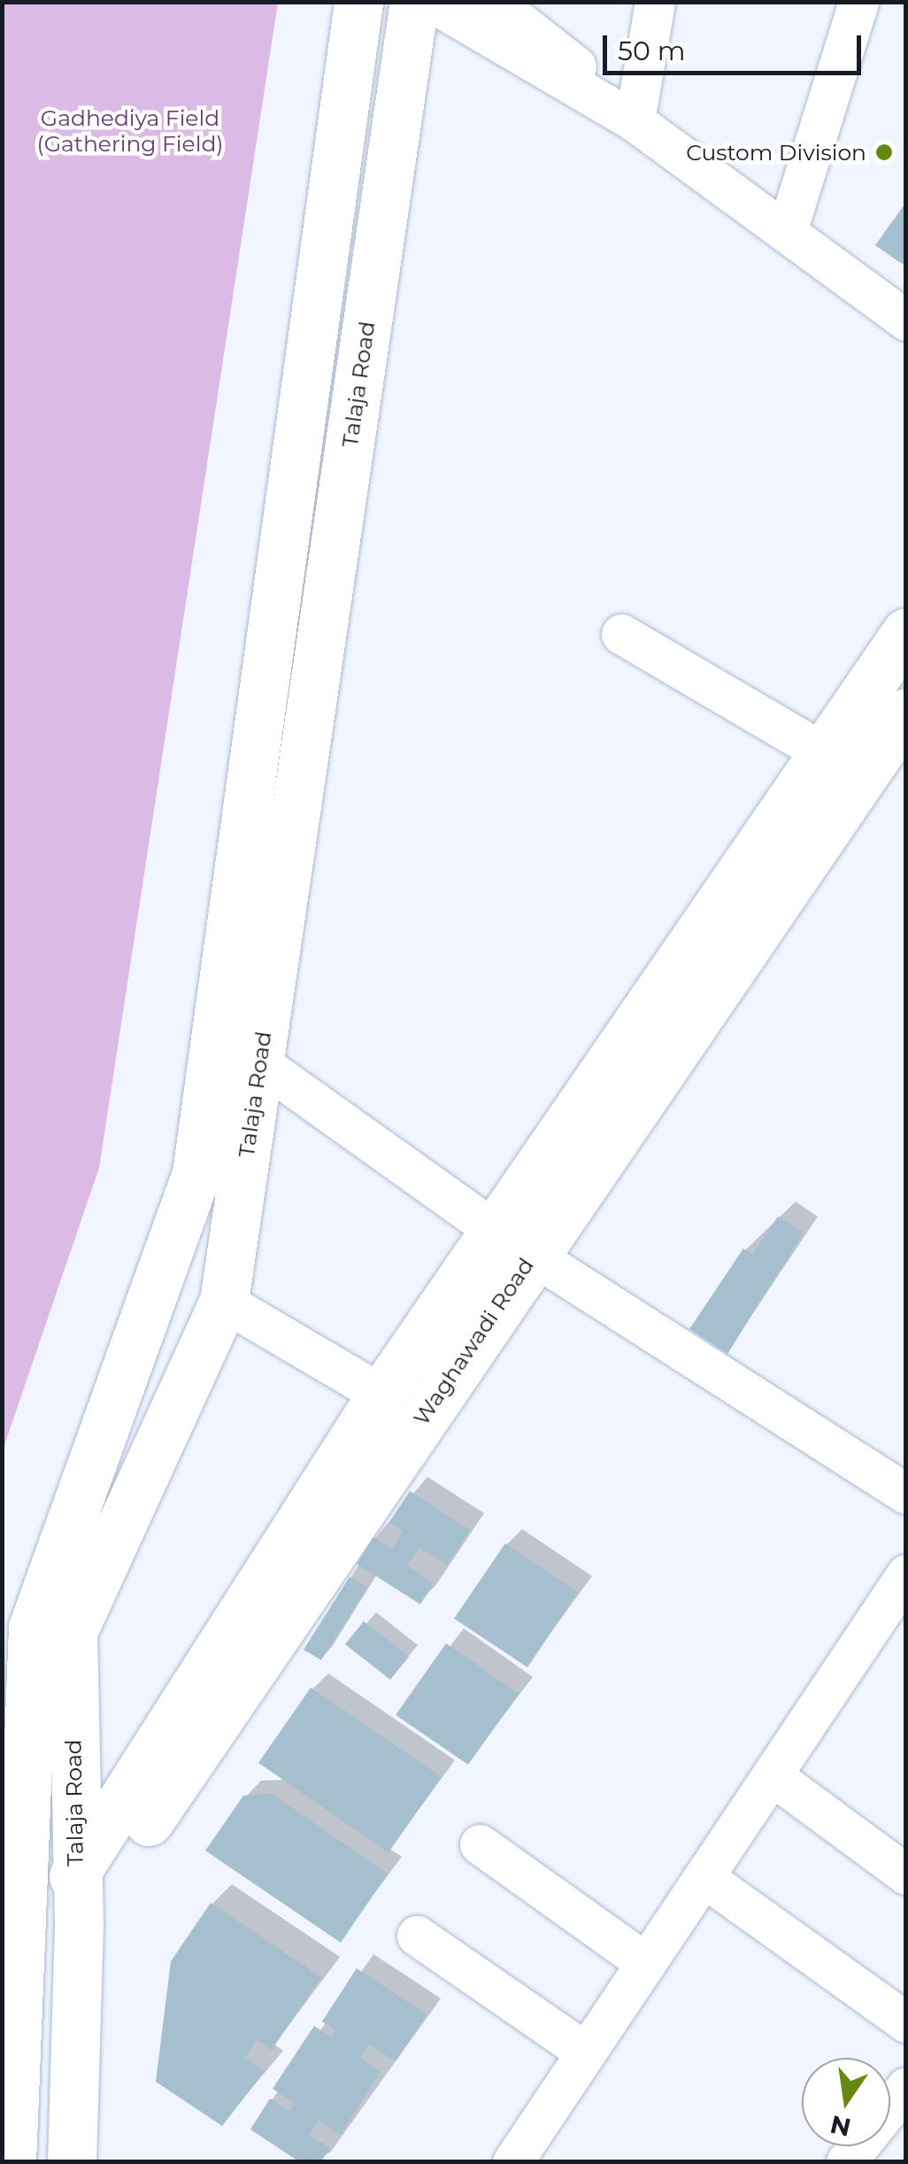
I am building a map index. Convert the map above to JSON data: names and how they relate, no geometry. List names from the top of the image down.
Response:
{
  "streets": {
    "main road": ["Talaja Road", "Waghawadi Road"]
  },
  "crossings": [
    ["Talaja Road", "Waghawadi Road"]
  ],
  "parks": ["Gadhediya Field (Gathering Field)"],
  "places": ["Custom Division"],
  "scale_bar": "50 m",
  "north": "bottom"
}
